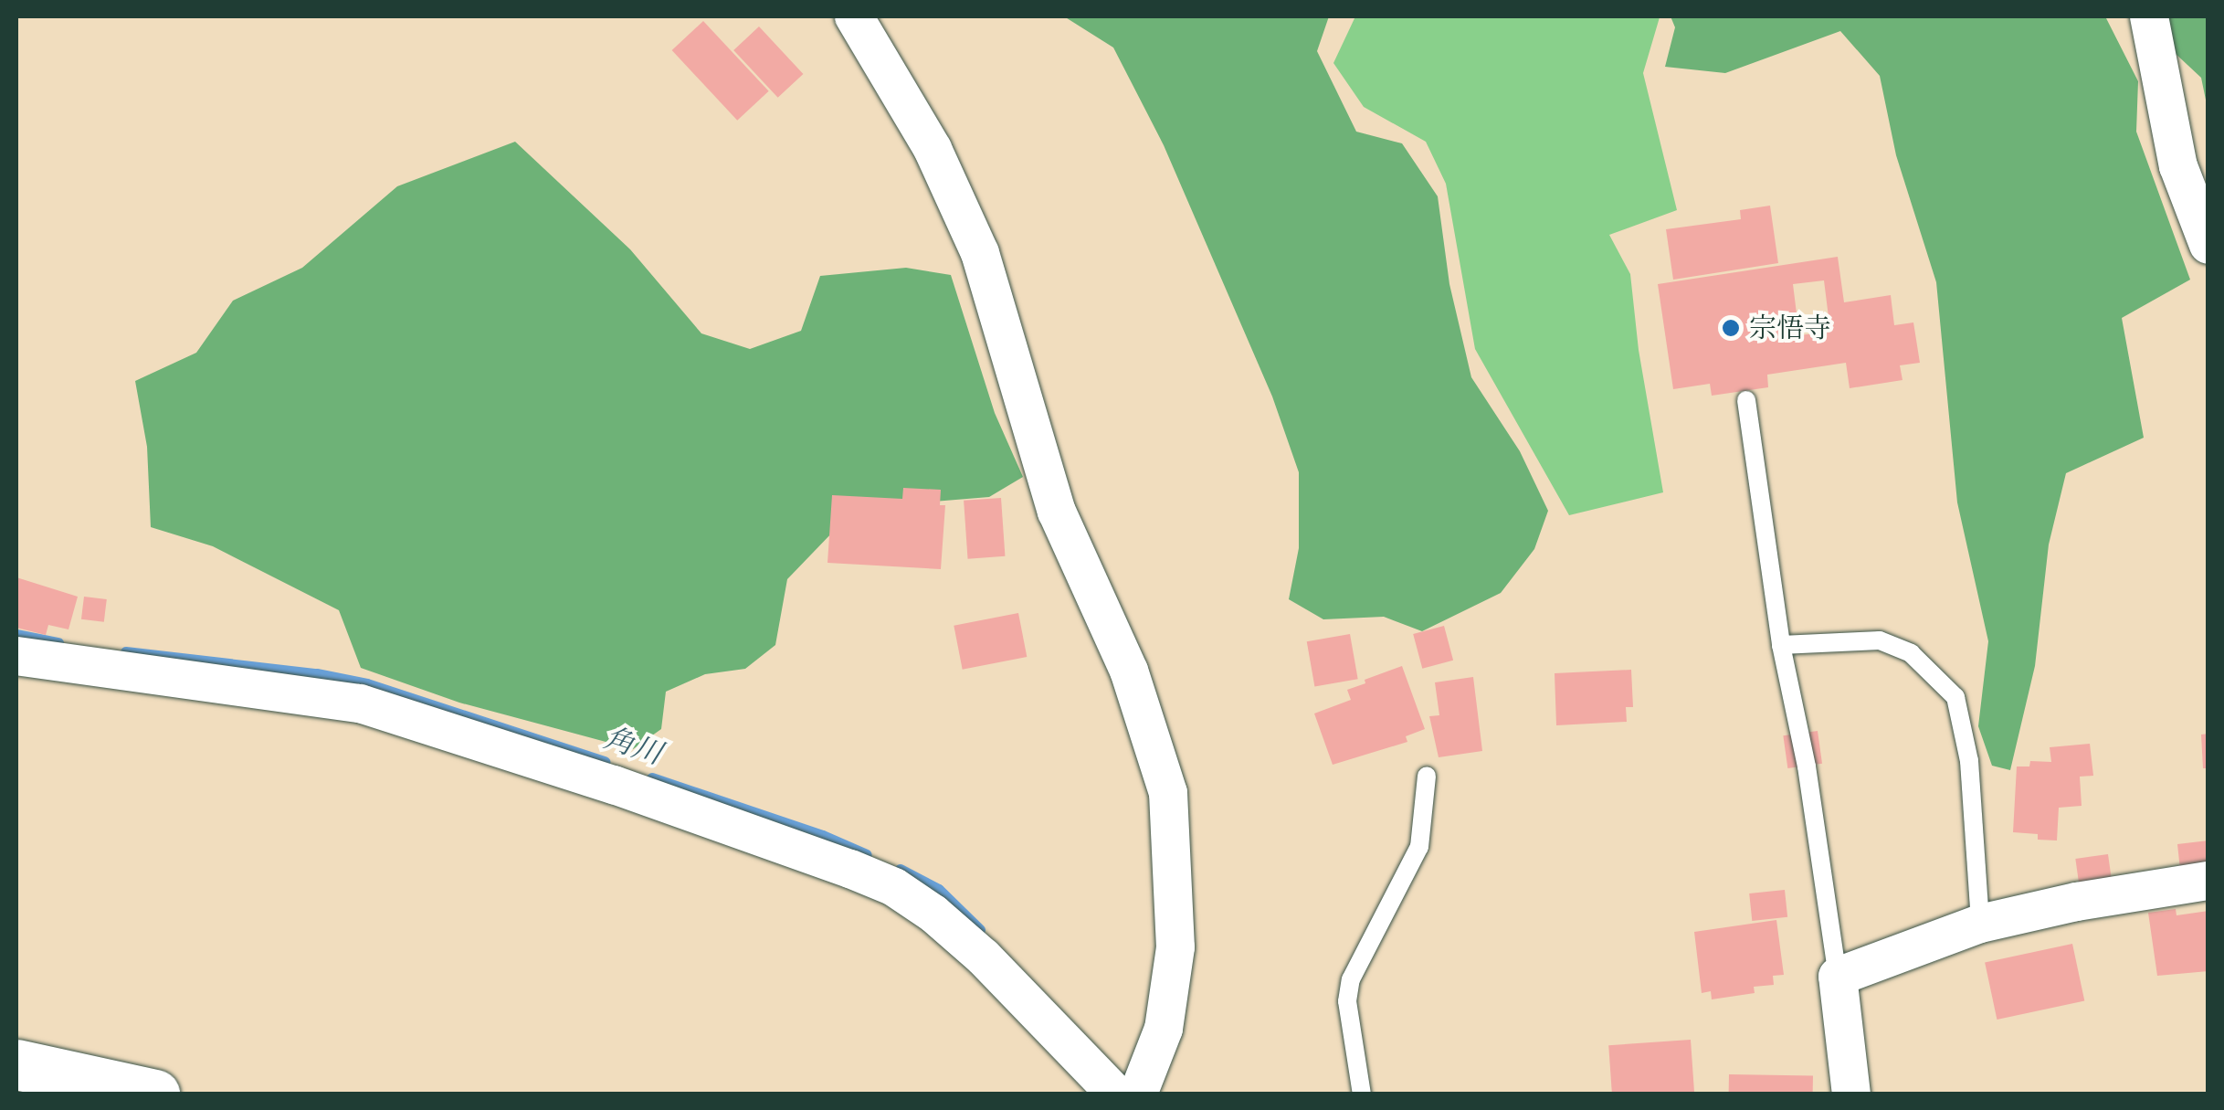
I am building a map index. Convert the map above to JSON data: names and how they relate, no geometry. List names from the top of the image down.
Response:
{
  "water": ["角川"],
  "places": ["宗悟寺"]
}
